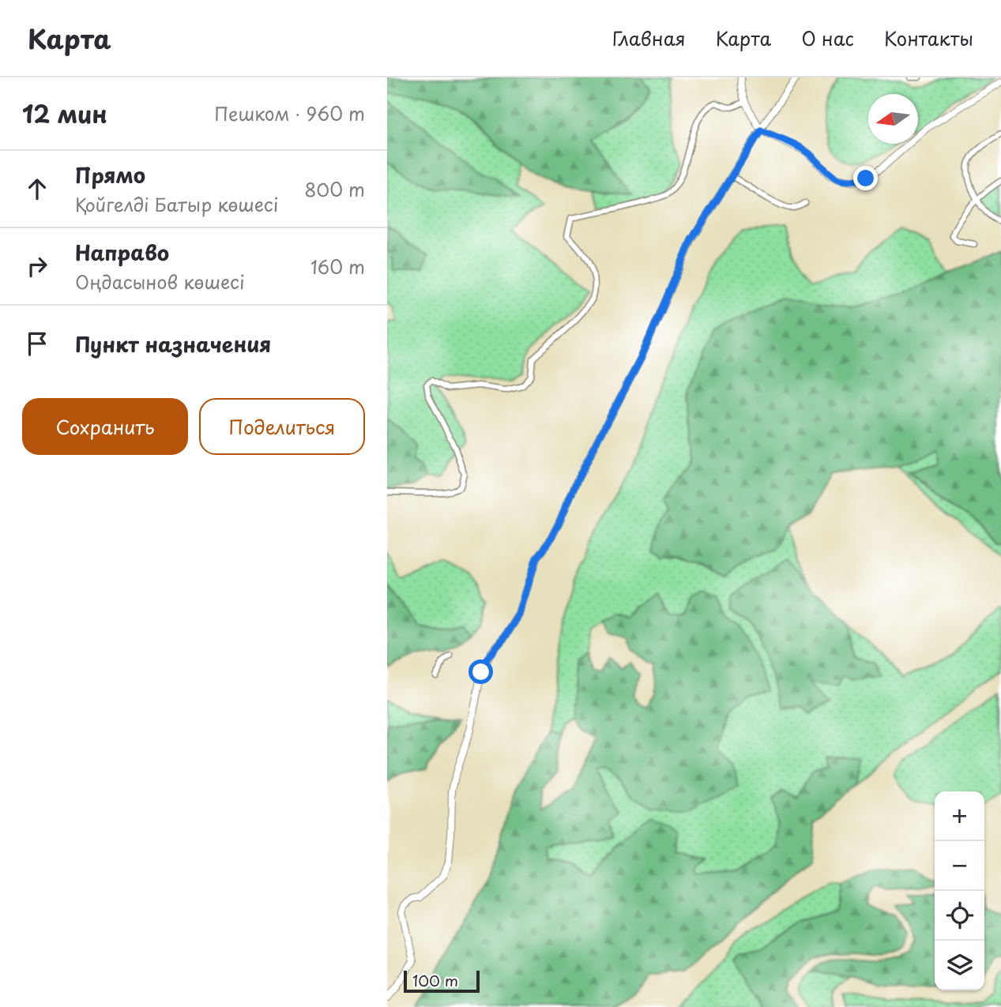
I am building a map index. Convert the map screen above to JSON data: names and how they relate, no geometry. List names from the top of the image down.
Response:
{
  "scale_bar": "100 m",
  "north": "left",
  "page": {
    "header": "Карта",
    "nav": [
      "Главная",
      "Карта",
      "О нас",
      "Контакты"
    ],
    "heading": ["12 мин", "Пешком · 960 m"],
    "list": [
      ["Прямо", "Қойгелді Батыр көшесі", "800 m"],
      ["Направо", "Оңдасынов көшесі", "160 m"],
      "Пункт назначения"
    ],
    "buttons": ["Сохранить", "Поделиться"],
    "map_buttons": ["+", "−"],
    "scale": "100 m"
  }
}
